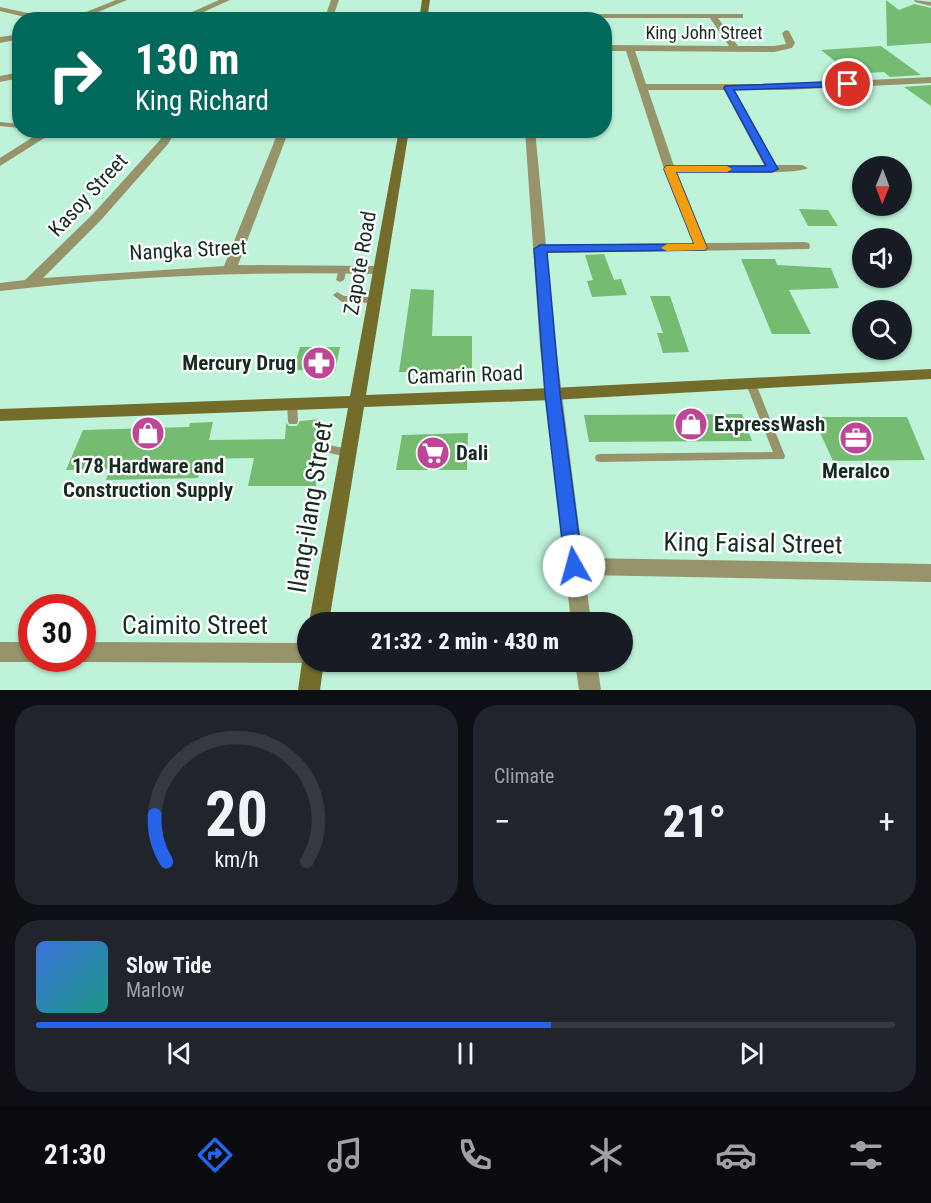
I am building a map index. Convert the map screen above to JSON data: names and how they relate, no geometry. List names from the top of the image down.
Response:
{
  "streets": {
    "main road": ["Zapote Road", "Camarin Road", "Ilang-ilang Street"],
    "street": [
      "King John Street",
      "Kasoy Street",
      "Nangka Street",
      "King Faisal Street",
      "Caimito Street"
    ]
  },
  "crossings": [
    ["Kasoy Street", "Nangka Street"],
    ["Nangka Street", "Zapote Road"],
    ["Zapote Road", "Camarin Road"],
    ["Zapote Road", "Ilang-ilang Street"],
    ["Camarin Road", "Ilang-ilang Street"]
  ],
  "places": {
    "pharmacy": ["Mercury Drug"],
    "shop": ["ExpressWash", "178 Hardware and Construction Supply"],
    "office": ["Meralco"],
    "supermarket": ["Dali"]
  },
  "north": "bottom",
  "page": {
    "turn": ["130 m", "King Richard"],
    "limit": "30",
    "trip": "21:32 · 2 min · 430 m",
    "tile": "Climate",
    "heat": ["−", "21°", "+"],
    "song": ["Slow Tide", "Marlow"],
    "tabs": "21:30",
    "gauge": ["20", "km/h"]
  }
}
